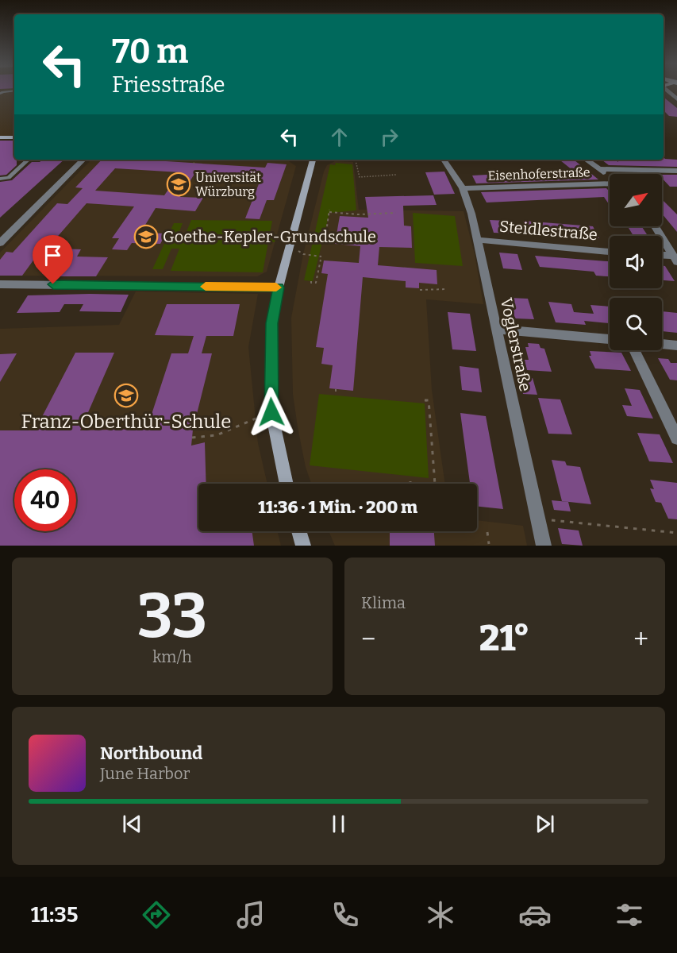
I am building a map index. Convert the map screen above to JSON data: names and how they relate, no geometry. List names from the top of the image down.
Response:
{
  "streets": {
    "street": ["Eisenhoferstraße", "Steidlestraße", "Voglerstraße"]
  },
  "crossings": [
    ["Eisenhoferstraße", "Voglerstraße"],
    ["Steidlestraße", "Voglerstraße"]
  ],
  "places": {
    "school or university": ["Universität Würzburg", "Goethe-Kepler-Grundschule", "Franz-Oberthür-Schule"]
  },
  "north": "top right",
  "page": {
    "turn": ["70 m", "Friesstraße"],
    "limit": "40",
    "trip": "11:36 · 1 Min. · 200 m",
    "tile": [
      ["33", "km/h"],
      "Klima"
    ],
    "heat": ["−", "21°", "+"],
    "song": ["Northbound", "June Harbor"],
    "tabs": "11:35"
  }
}
